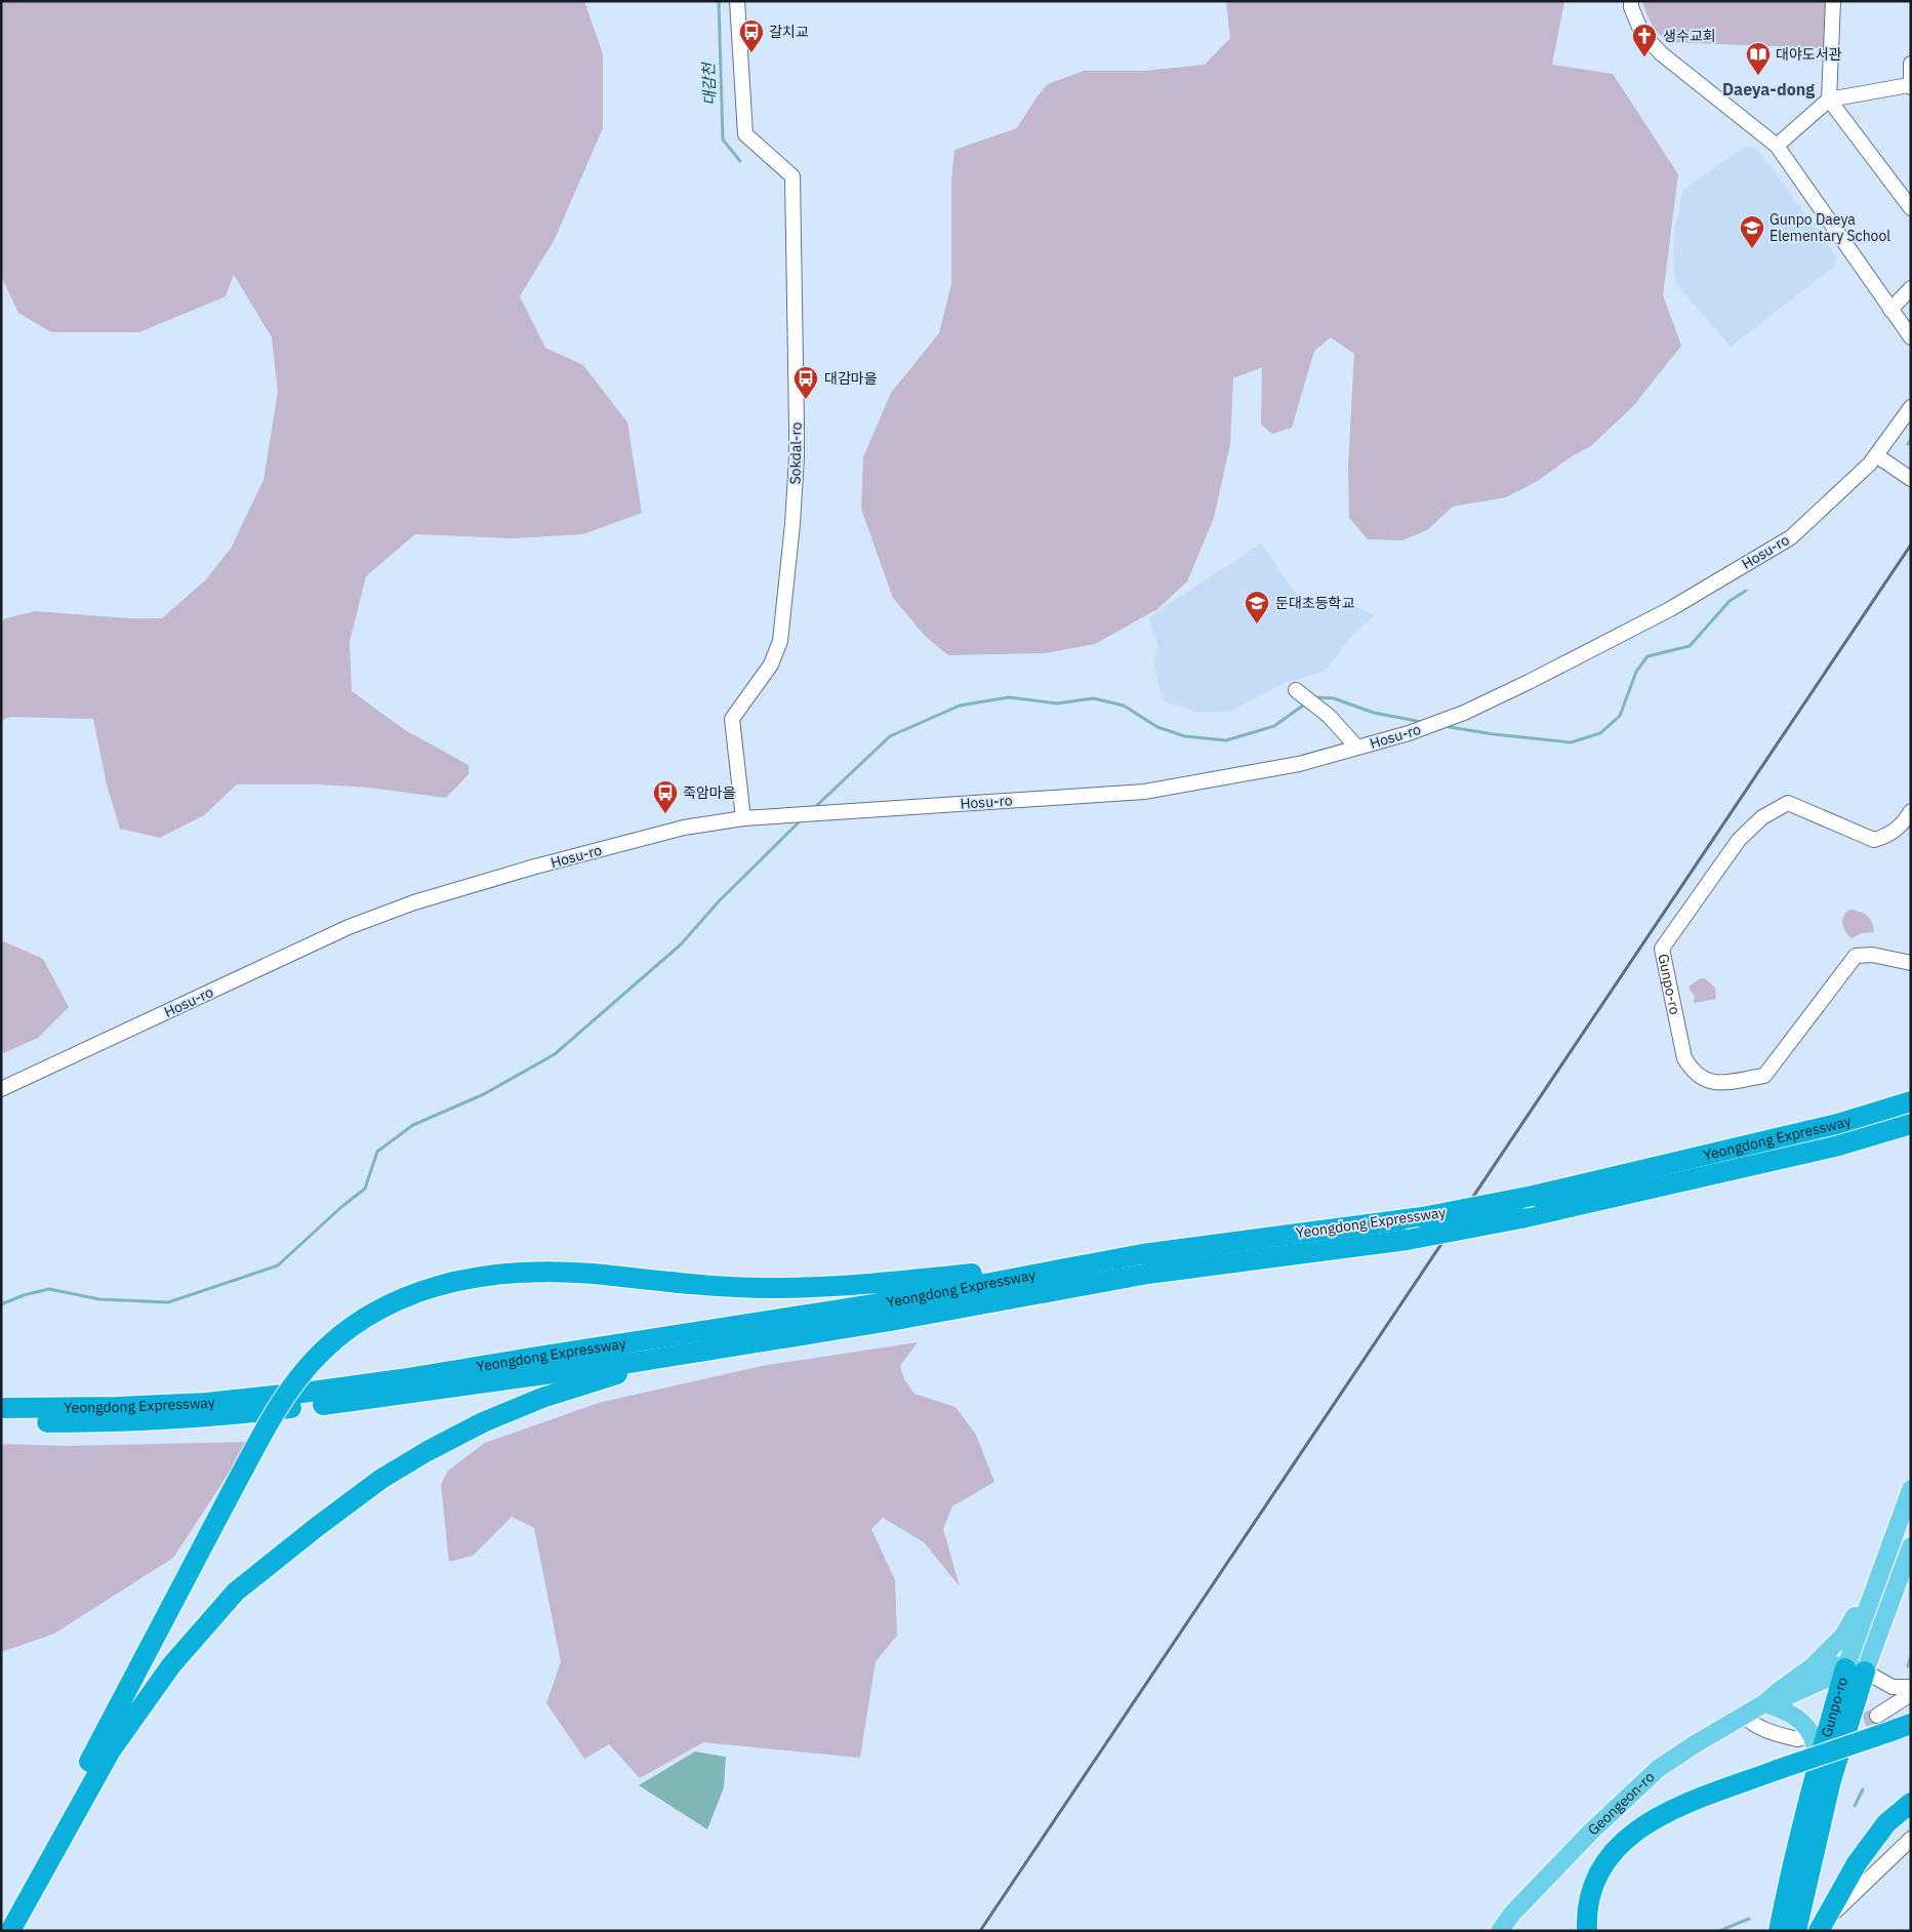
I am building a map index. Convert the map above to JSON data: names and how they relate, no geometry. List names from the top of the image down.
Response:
{
  "streets": {
    "highway": ["Gunpo-ro", "Yeongdong Expressway"],
    "main road": ["Geongeon-ro"],
    "street": ["Sokdal-ro", "Hosu-ro"]
  },
  "crossings": [
    ["Sokdal-ro", "Hosu-ro"],
    ["Gunpo-ro", "Geongeon-ro"]
  ],
  "districts": ["Daeya-dong"],
  "water": ["대감천"],
  "places": {
    "bus stop": ["갈치교", "대감마을", "죽암마을"],
    "church": ["생수교회"],
    "library": ["대야도서관"],
    "school or university": ["Gunpo Daeya Elementary School", "둔대초등학교"]
  }
}
